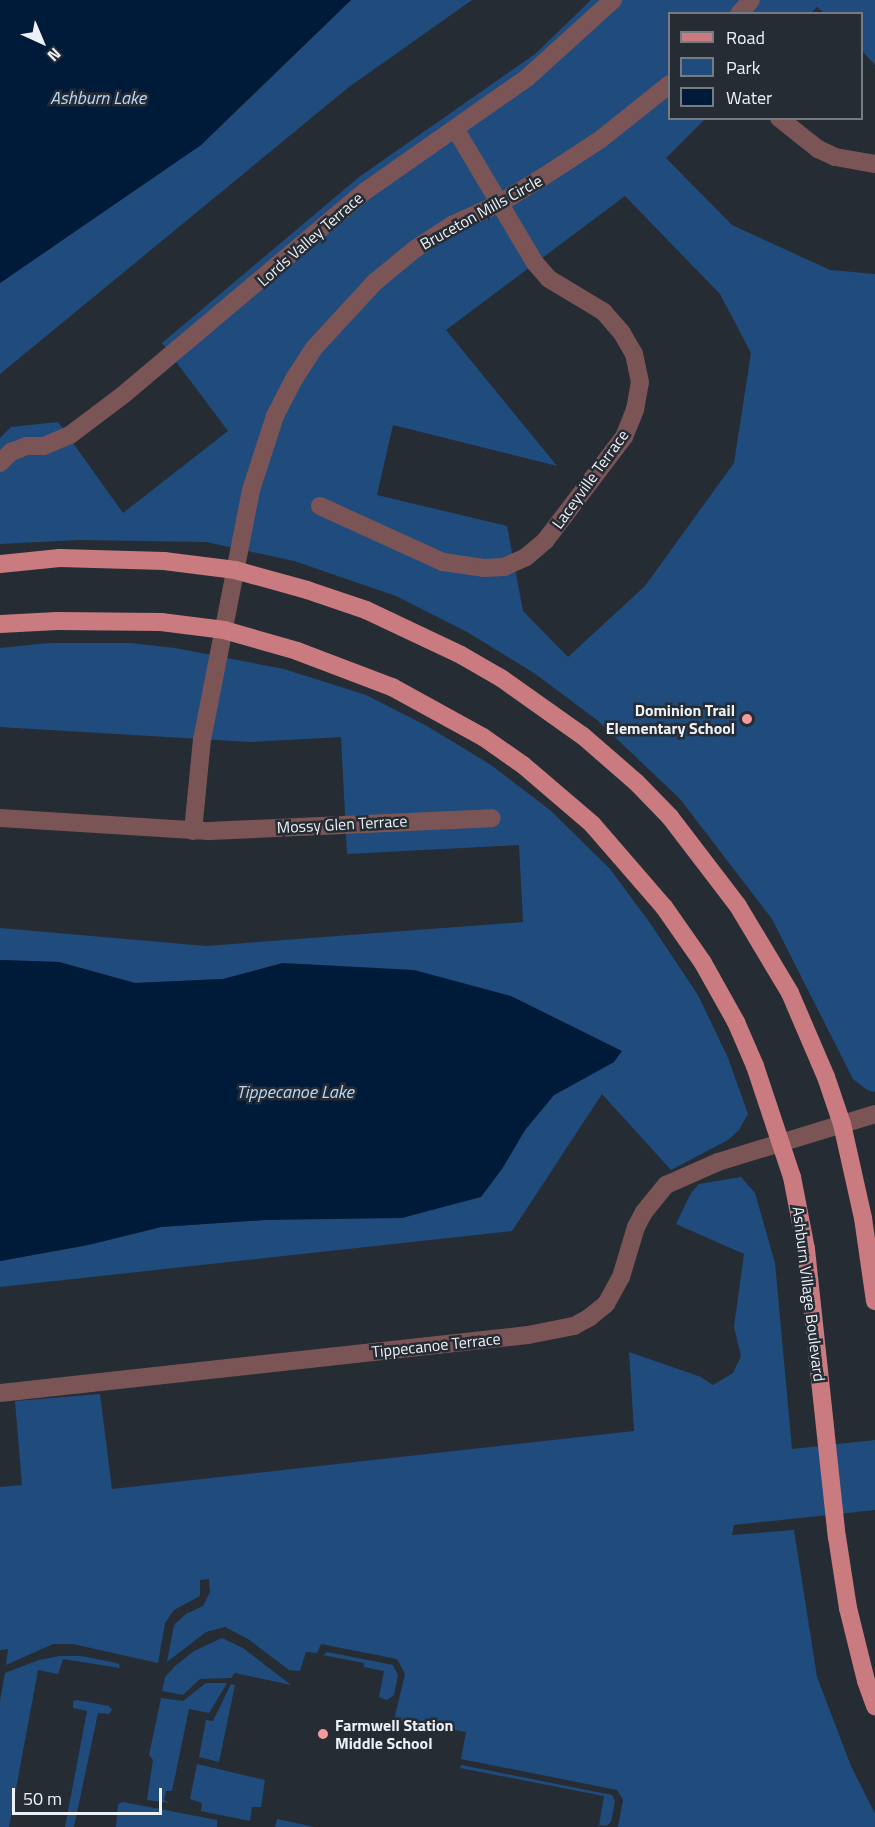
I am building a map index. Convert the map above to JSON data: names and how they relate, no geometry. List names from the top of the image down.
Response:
{
  "streets": {
    "main road": ["Ashburn Village Boulevard"],
    "street": [
      "Bruceton Mills Circle",
      "Lords Valley Terrace",
      "Laceyville Terrace",
      "Mossy Glen Terrace",
      "Tippecanoe Terrace"
    ]
  },
  "crossings": [
    ["Bruceton Mills Circle", "Laceyville Terrace"],
    ["Bruceton Mills Circle", "Ashburn Village Boulevard"],
    ["Lords Valley Terrace", "Laceyville Terrace"],
    ["Ashburn Village Boulevard", "Tippecanoe Terrace"]
  ],
  "water": ["Ashburn Lake", "Tippecanoe Lake"],
  "places": ["Dominion Trail Elementary School", "Farmwell Station Middle School"],
  "legend": ["Road", "Park", "Water"],
  "scale_bar": "50 m",
  "north": "bottom right"
}
